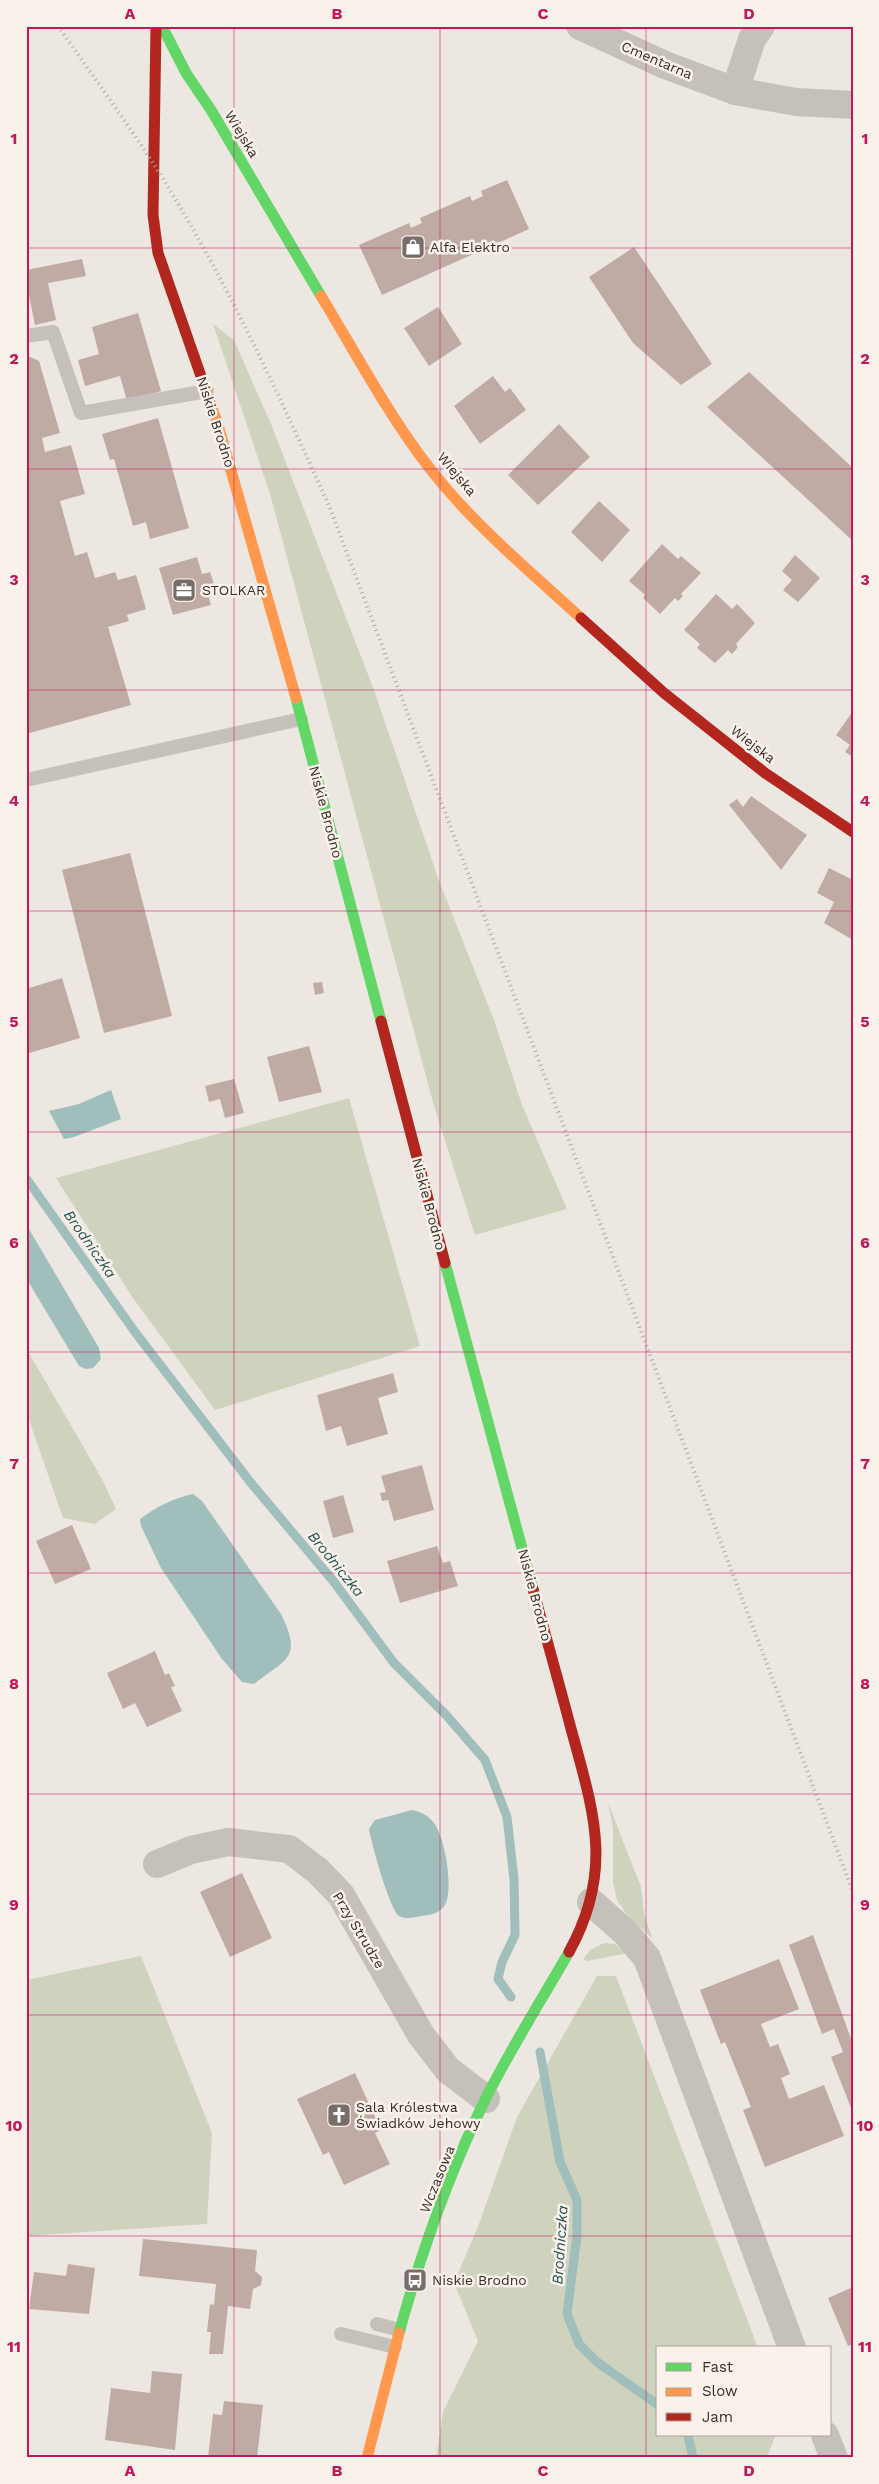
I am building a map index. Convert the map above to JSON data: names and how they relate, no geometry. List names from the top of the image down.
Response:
{
  "streets": {
    "street": [
      "Cmentarna",
      "Wiejska",
      "Niskie Brodno",
      "Przy Strudze",
      "Wczasowa"
    ]
  },
  "crossings": [
    ["Niskie Brodno", "Wczasowa"],
    ["Przy Strudze", "Wczasowa"]
  ],
  "water": ["Brodniczka"],
  "places": {
    "shop": ["Alfa Elektro"],
    "office": ["STOLKAR"],
    "church": ["Sala Królestwa Świadków Jehowy"],
    "bus stop": ["Niskie Brodno"]
  },
  "legend": ["Fast", "Slow", "Jam"],
  "grid": {
    "columns": [
      "A",
      "B",
      "C",
      "D"
    ],
    "rows": [
      "1",
      "2",
      "3",
      "4",
      "5",
      "6",
      "7",
      "8",
      "9",
      "10",
      "11"
    ]
  }
}
